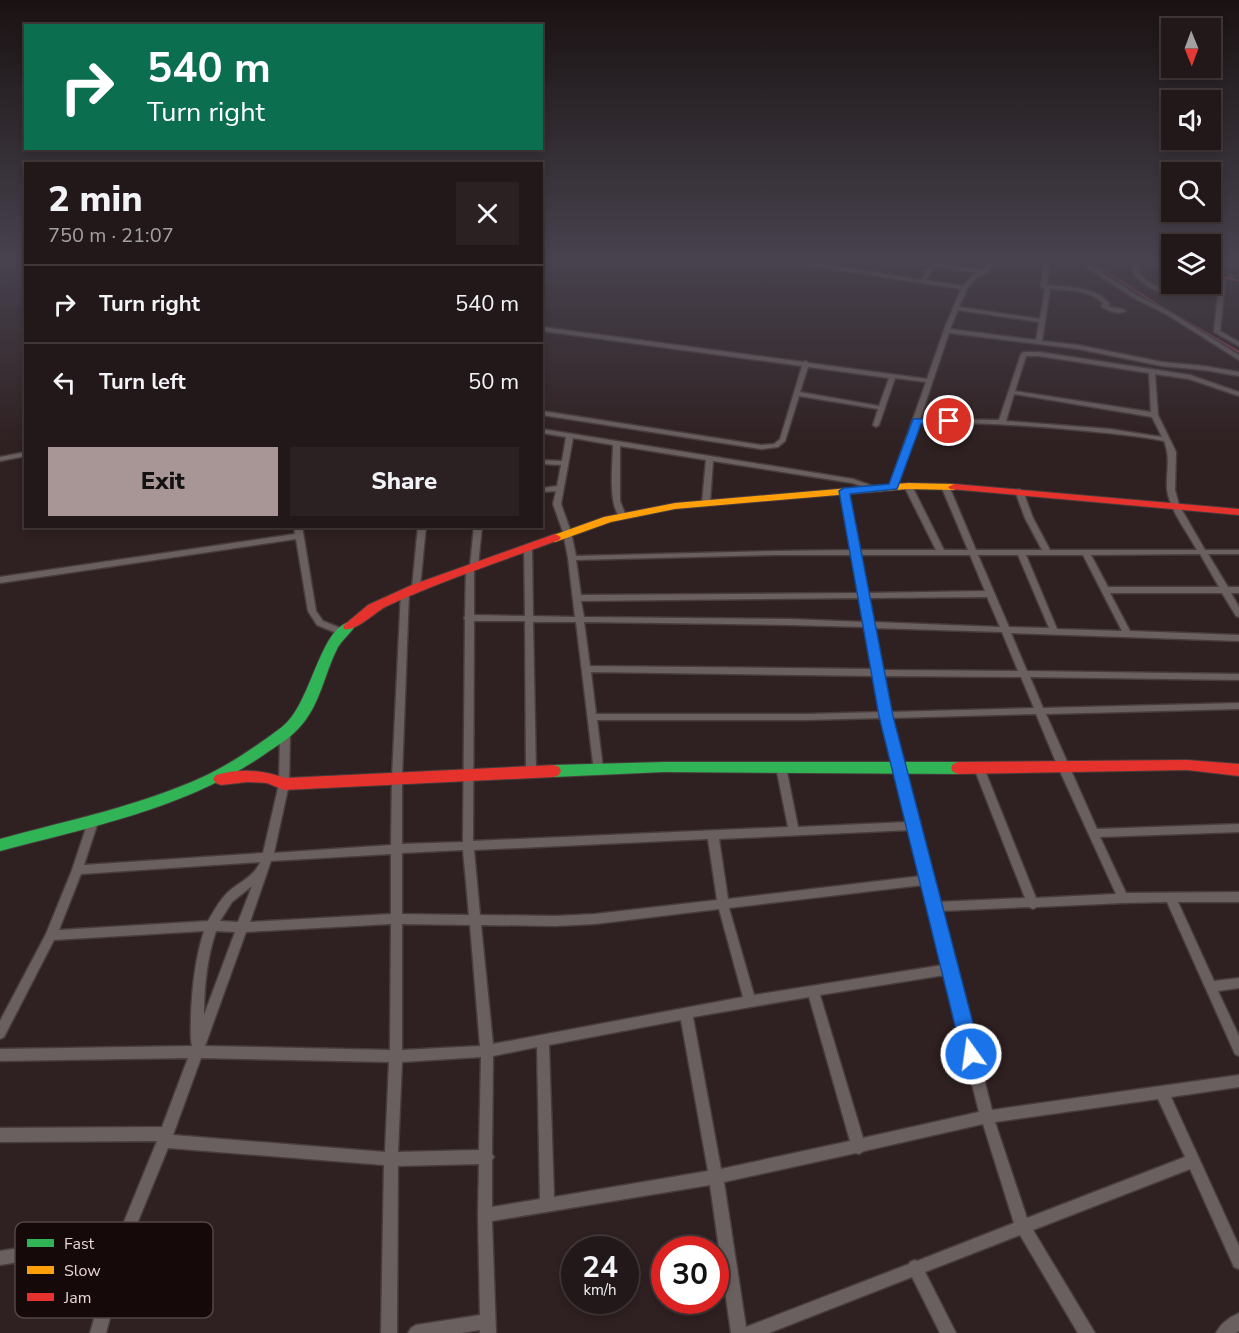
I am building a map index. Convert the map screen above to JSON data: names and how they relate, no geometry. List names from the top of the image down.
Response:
{
  "legend": ["Fast", "Slow", "Jam"],
  "north": "bottom",
  "page": {
    "turn": ["540 m", "Turn right"],
    "heading": ["2 min", "750 m · 21:07"],
    "list": [
      {
        "name": "Turn right",
        "value": "540 m"
      },
      {
        "name": "Turn left",
        "value": "50 m"
      }
    ],
    "buttons": ["Exit", "Share"],
    "speed": "24 km/h",
    "limit": "30"
  }
}
